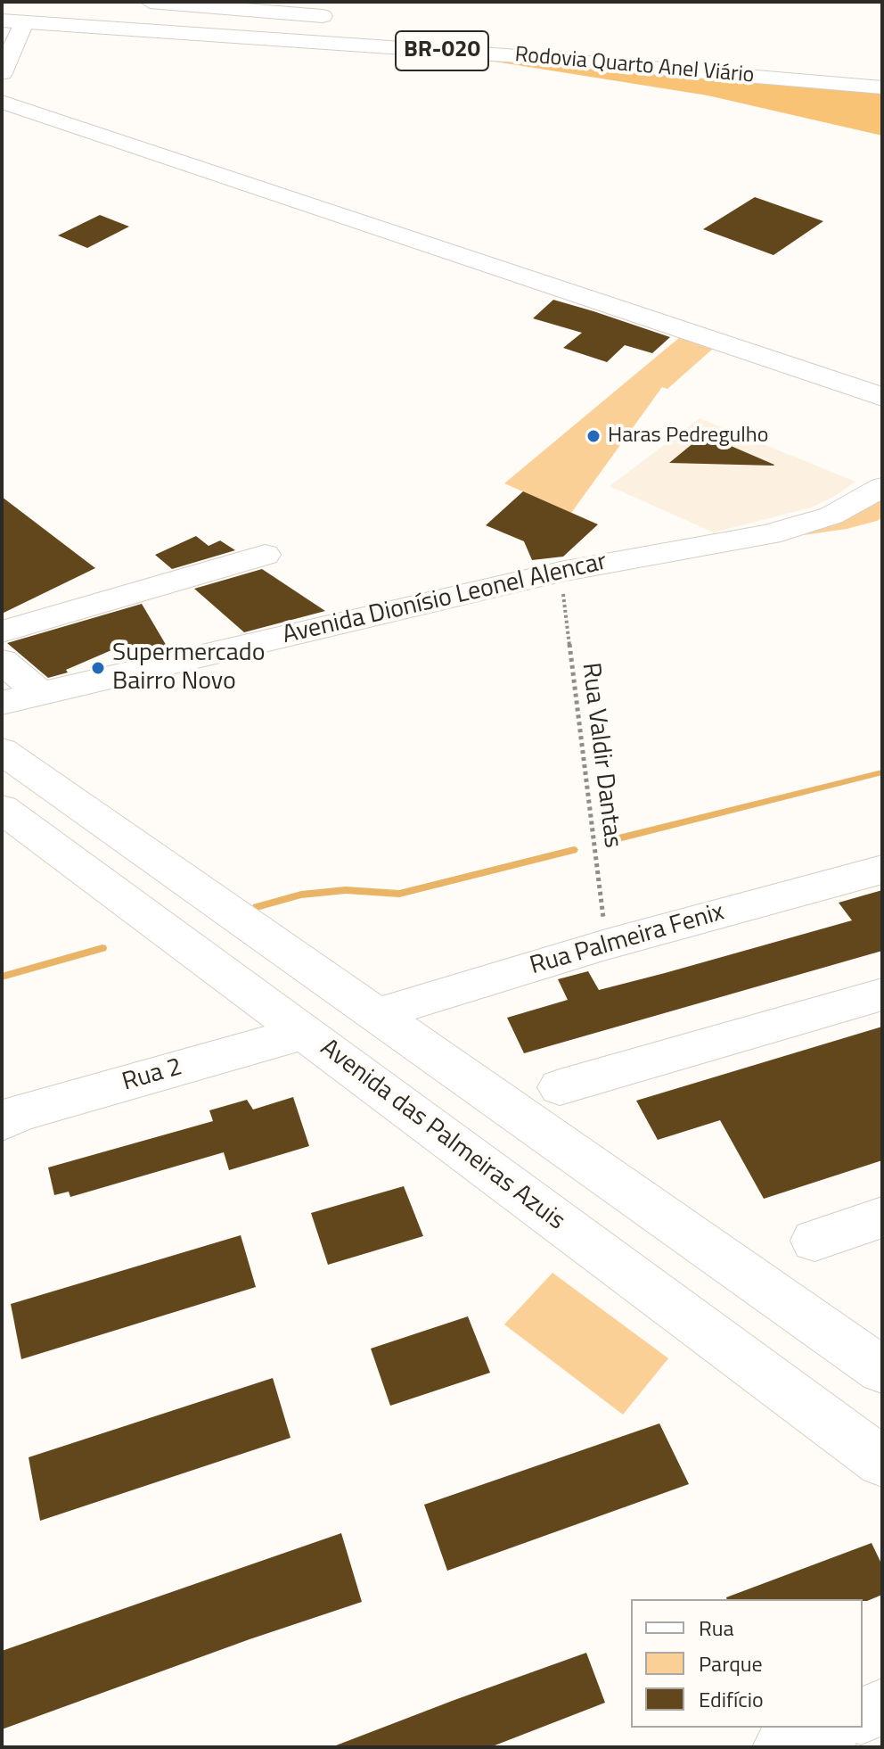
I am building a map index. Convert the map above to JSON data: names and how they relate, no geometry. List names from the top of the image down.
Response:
{
  "streets": {
    "main road": [
      "BR-020",
      "Rodovia Quarto Anel Viário",
      "Avenida Dionísio Leonel Alencar",
      "Rua Palmeira Fenix",
      "Rua 2",
      "Avenida das Palmeiras Azuis"
    ],
    "path": ["Rua Valdir Dantas"]
  },
  "crossings": [
    ["Avenida Dionísio Leonel Alencar", "Rua Valdir Dantas"],
    ["Rua Valdir Dantas", "Rua Palmeira Fenix"],
    ["Rua 2", "Avenida das Palmeiras Azuis"]
  ],
  "places": ["Haras Pedregulho", "Supermercado Bairro Novo"],
  "legend": ["Rua", "Parque", "Edifício"]
}
